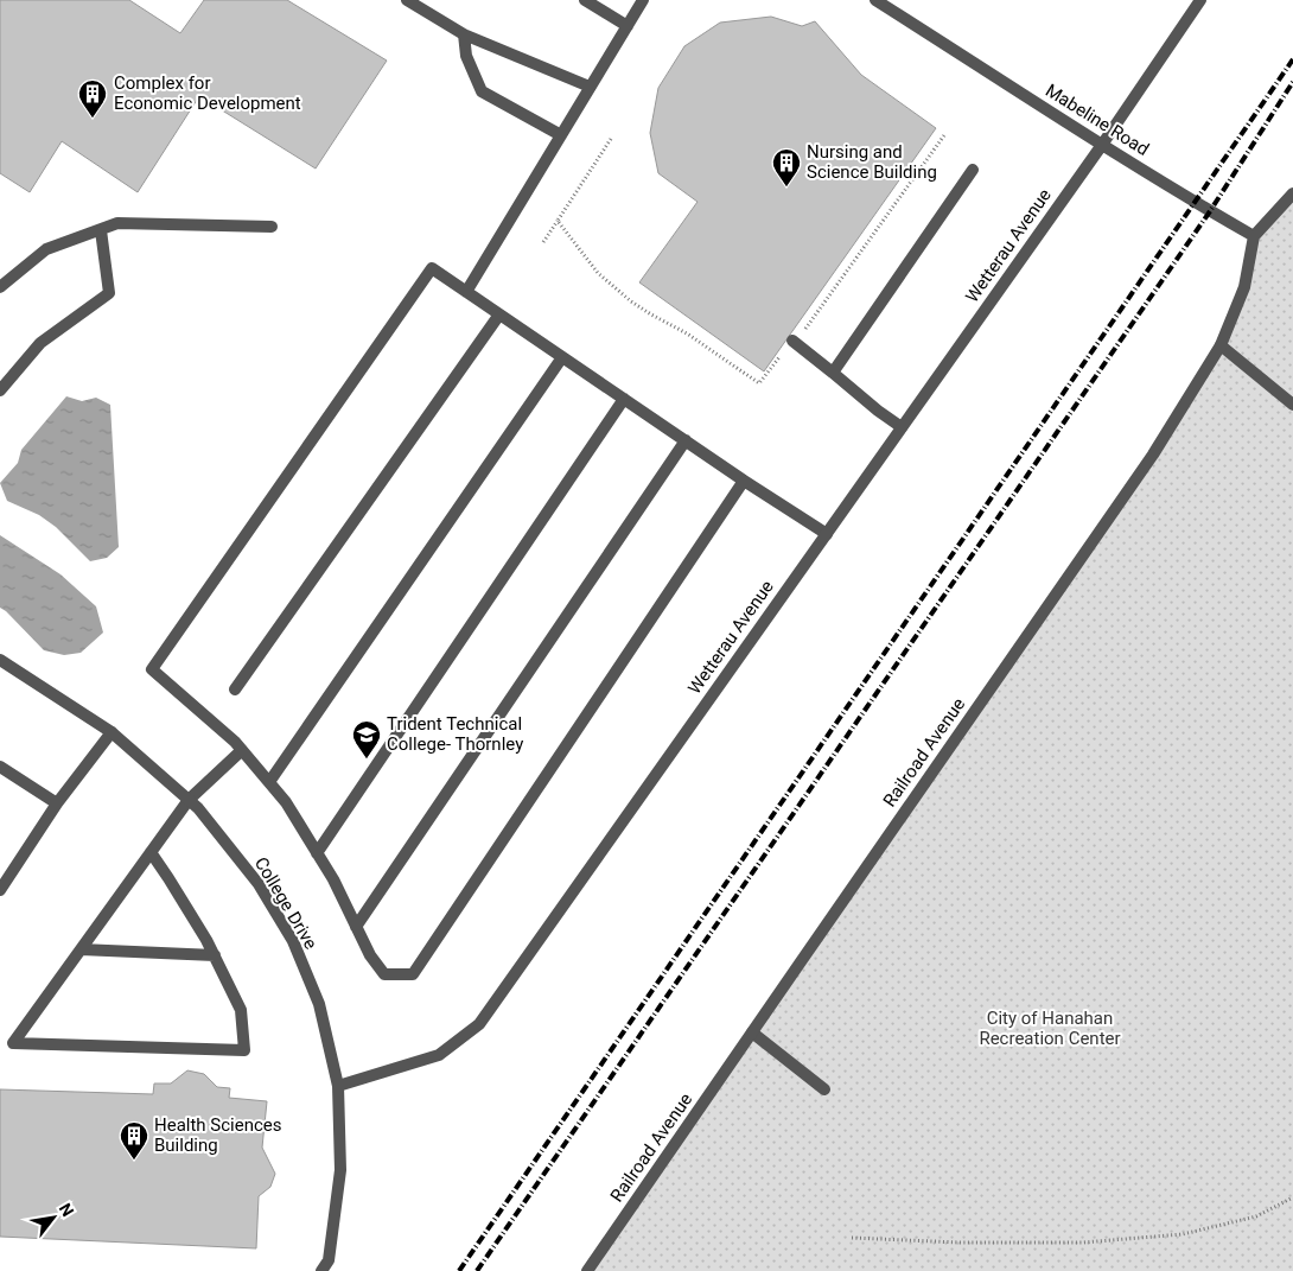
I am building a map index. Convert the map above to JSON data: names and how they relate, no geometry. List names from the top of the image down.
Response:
{
  "streets": {
    "street": [
      "Mabeline Road",
      "Wetterau Avenue",
      "Railroad Avenue",
      "College Drive"
    ]
  },
  "crossings": [
    ["Mabeline Road", "Wetterau Avenue"],
    ["Mabeline Road", "Railroad Avenue"],
    ["Wetterau Avenue", "College Drive"]
  ],
  "parks": ["City of Hanahan Recreation Center"],
  "places": {
    "building": ["Complex for Economic Development", "Nursing and Science Building", "Health Sciences Building"],
    "school or university": ["Trident Technical College- Thornley"]
  },
  "north": "top right"
}
